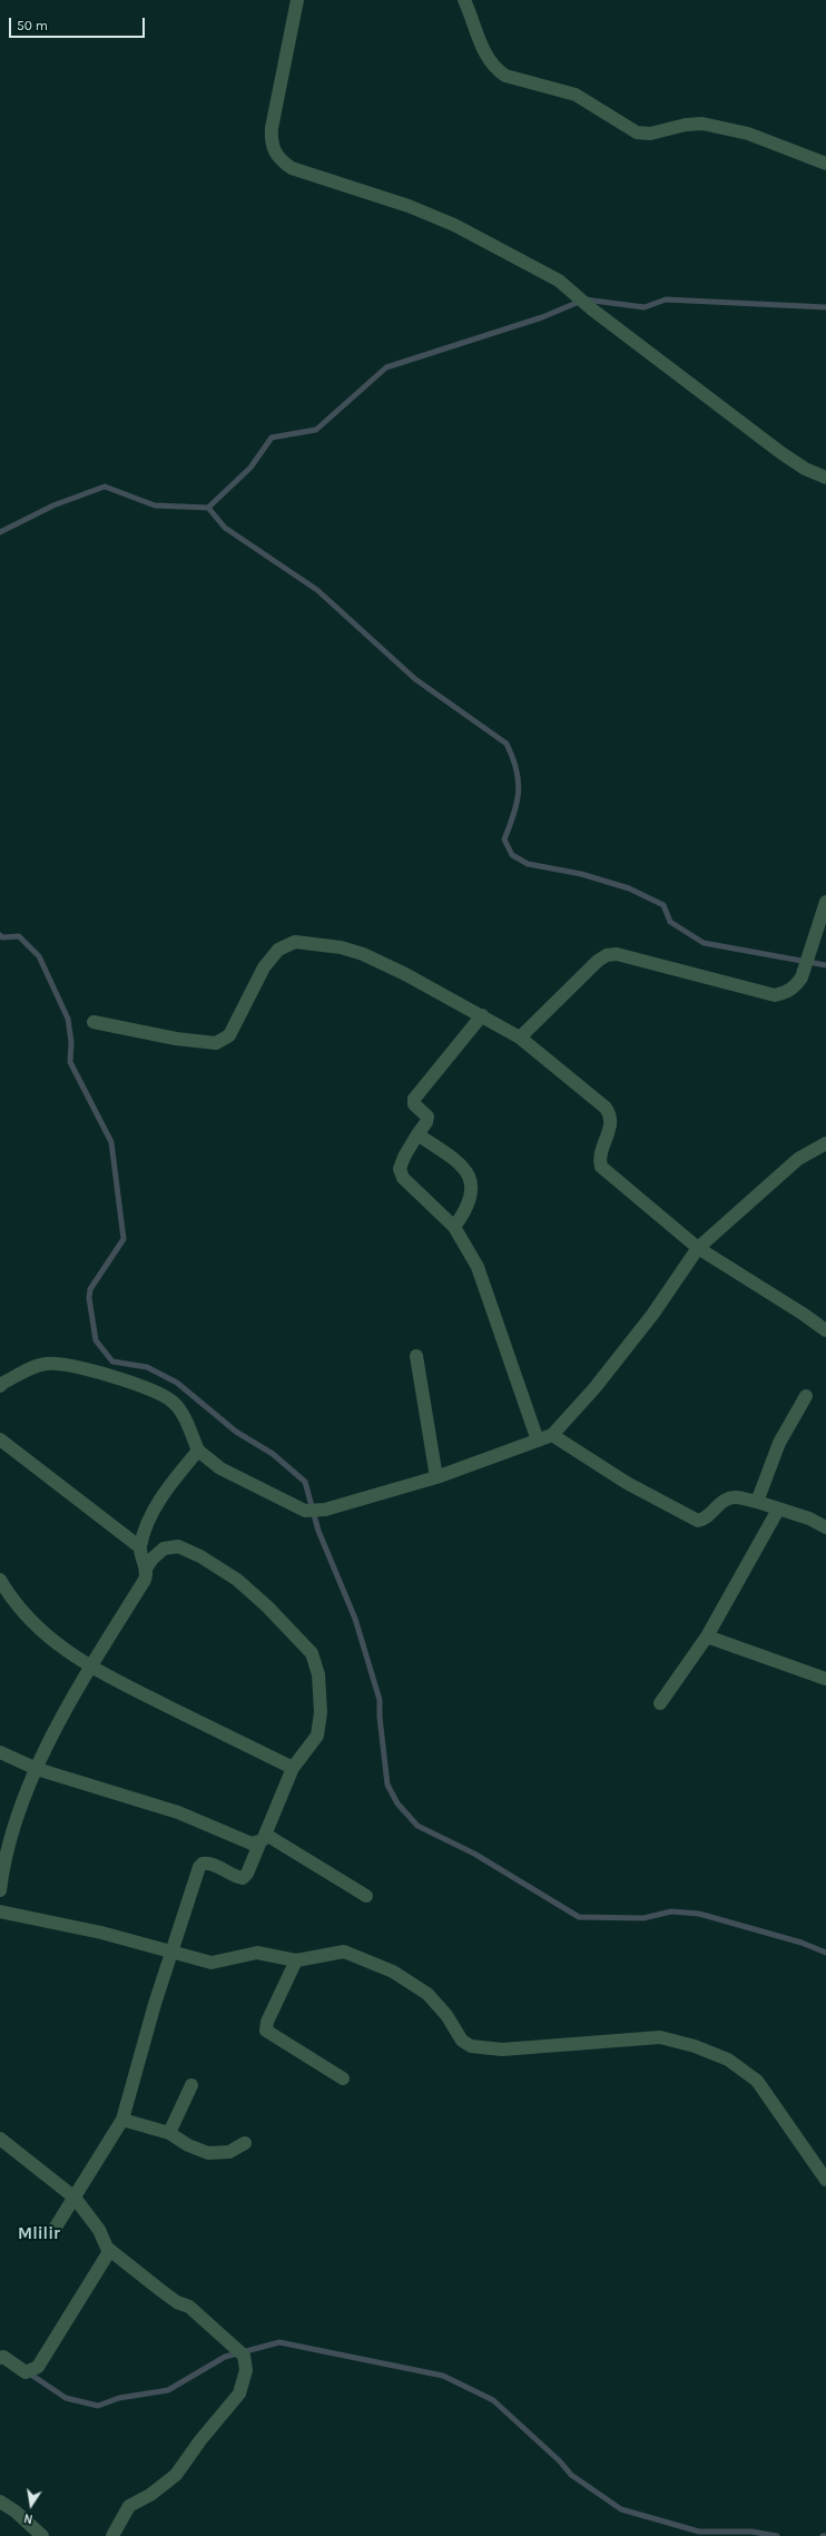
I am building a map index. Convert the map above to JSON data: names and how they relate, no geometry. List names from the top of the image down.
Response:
{
  "districts": ["Mlilir"],
  "scale_bar": "50 m",
  "north": "bottom"
}
